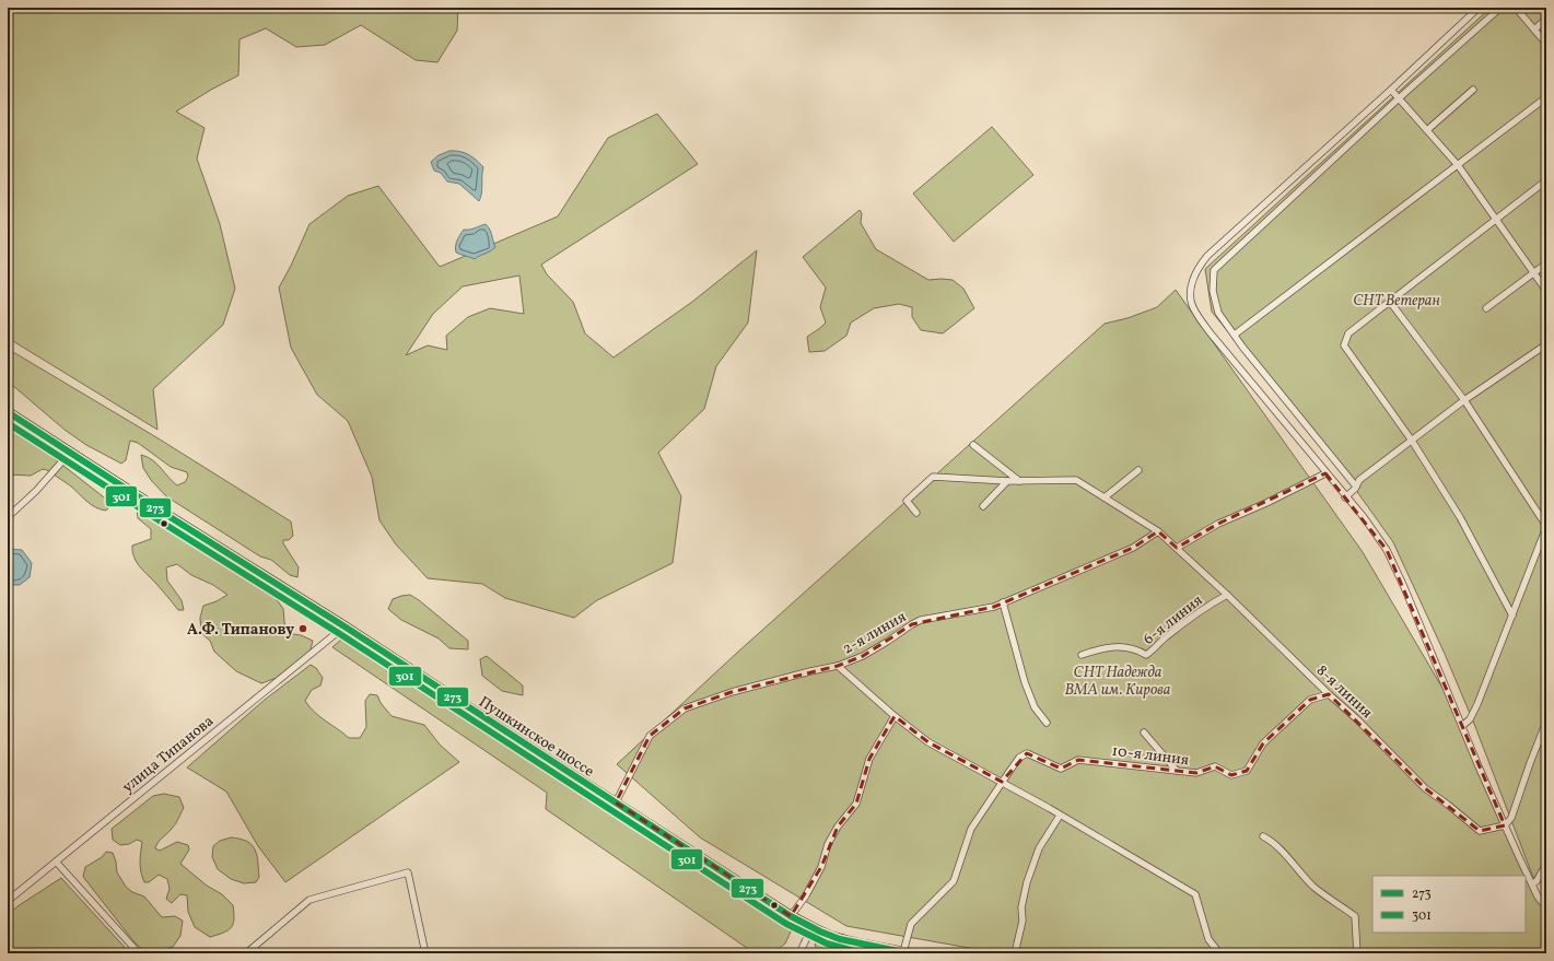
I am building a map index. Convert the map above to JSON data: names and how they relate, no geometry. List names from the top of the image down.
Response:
{
  "streets": {
    "main road": ["Пушкинское шоссе"],
    "street": [
      "6-я линия",
      "2-я линия",
      "8-я линия",
      "улица Типанова",
      "10-я линия"
    ]
  },
  "crossings": [
    ["6-я линия", "8-я линия"],
    ["2-я линия", "Пушкинское шоссе"],
    ["8-я линия", "10-я линия"],
    ["Пушкинское шоссе", "улица Типанова"]
  ],
  "parks": ["СНТ Ветеран", "СНТ Надежда ВМА им. Кирова"],
  "places": ["А.Ф. Типанову"],
  "lines": ["transit line 273", "transit line 301"],
  "legend": ["273", "301"]
}
